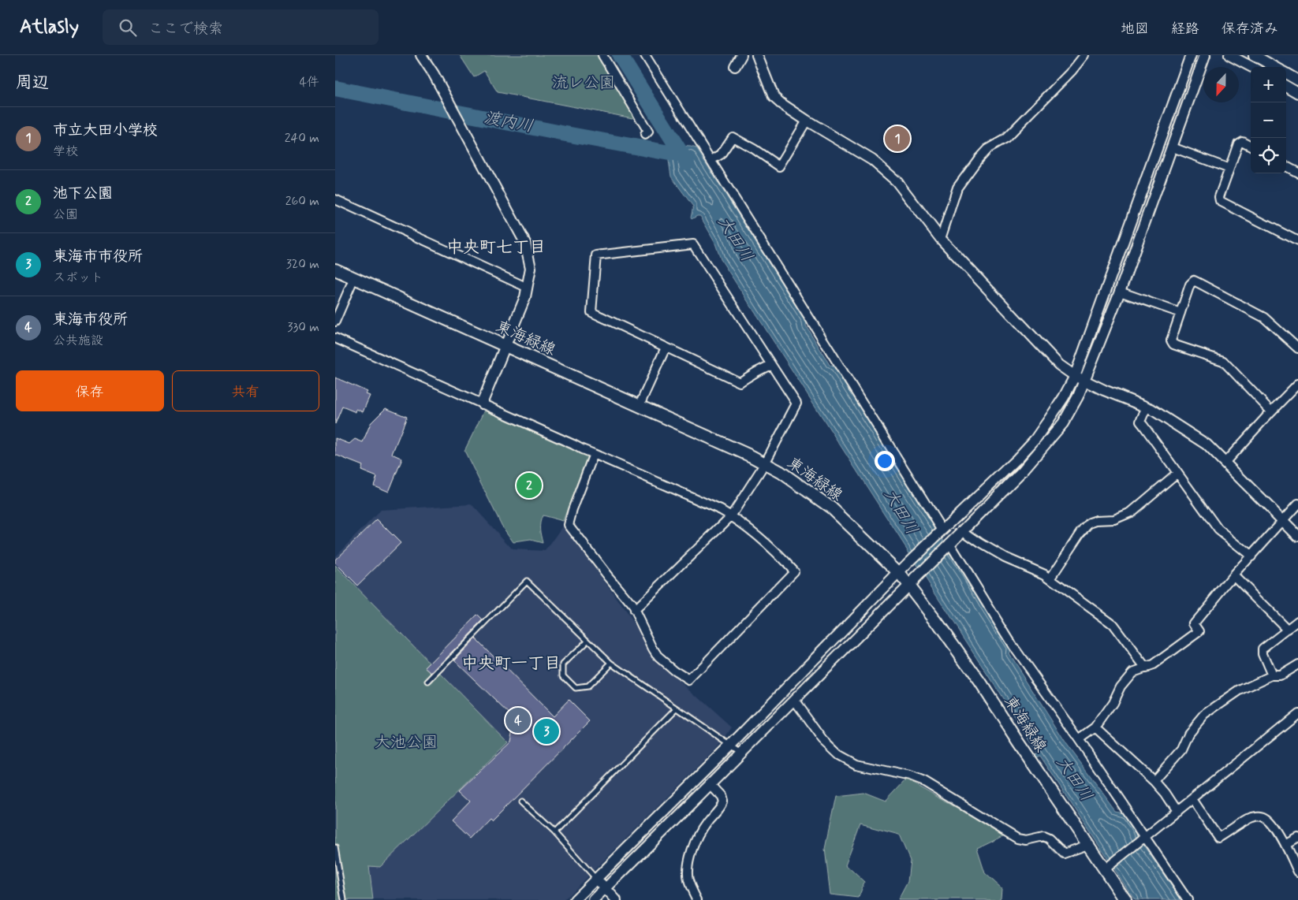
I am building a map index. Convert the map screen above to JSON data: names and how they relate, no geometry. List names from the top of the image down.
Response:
{
  "streets": {
    "main road": ["東海緑線"]
  },
  "districts": ["中央町七丁目", "中央町一丁目"],
  "water": ["渡内川", "大田川"],
  "parks": ["流レ公園", "大池公園"],
  "north": "bottom",
  "page": {
    "header": "Atlasly",
    "search": "ここで検索",
    "nav": ["地図", "経路", "保存済み"],
    "heading": ["周辺", "4件"],
    "map_buttons": ["+", "−"],
    "list": [
      {
        "mark": "1",
        "name": "市立大田小学校",
        "note": "学校",
        "value": "240 m"
      },
      {
        "mark": "2",
        "name": "池下公園",
        "note": "公園",
        "value": "260 m"
      },
      {
        "mark": "3",
        "name": "東海市市役所",
        "note": "スポット",
        "value": "320 m"
      },
      {
        "mark": "4",
        "name": "東海市役所",
        "note": "公共施設",
        "value": "330 m"
      }
    ],
    "pins": [
      "1",
      "2",
      "4",
      "3"
    ],
    "buttons": ["保存", "共有"]
  }
}
